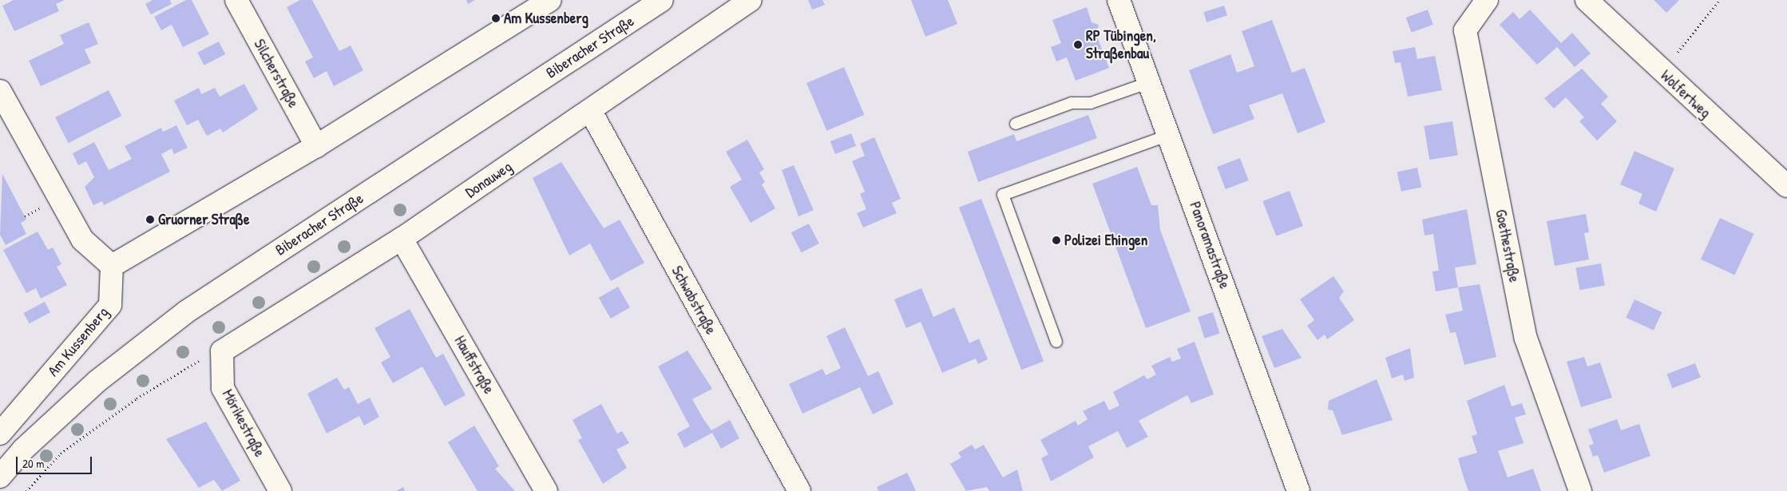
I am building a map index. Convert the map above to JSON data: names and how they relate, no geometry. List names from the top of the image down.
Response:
{
  "streets": {
    "street": [
      "Biberacher Straße",
      "Silcherstraße",
      "Wolfertweg",
      "Donauweg",
      "Panoramastraße",
      "Goethestraße",
      "Schwabstraße",
      "Am Kussenberg",
      "Hauffstraße",
      "Mörikestraße"
    ]
  },
  "crossings": [
    ["Donauweg", "Schwabstraße"],
    ["Donauweg", "Hauffstraße"],
    ["Donauweg", "Mörikestraße"]
  ],
  "places": [
    "Am Kussenberg",
    "RP Tübingen, Straßenbau",
    "Gruorner Straße",
    "Polizei Ehingen"
  ],
  "scale_bar": "20 m"
}
